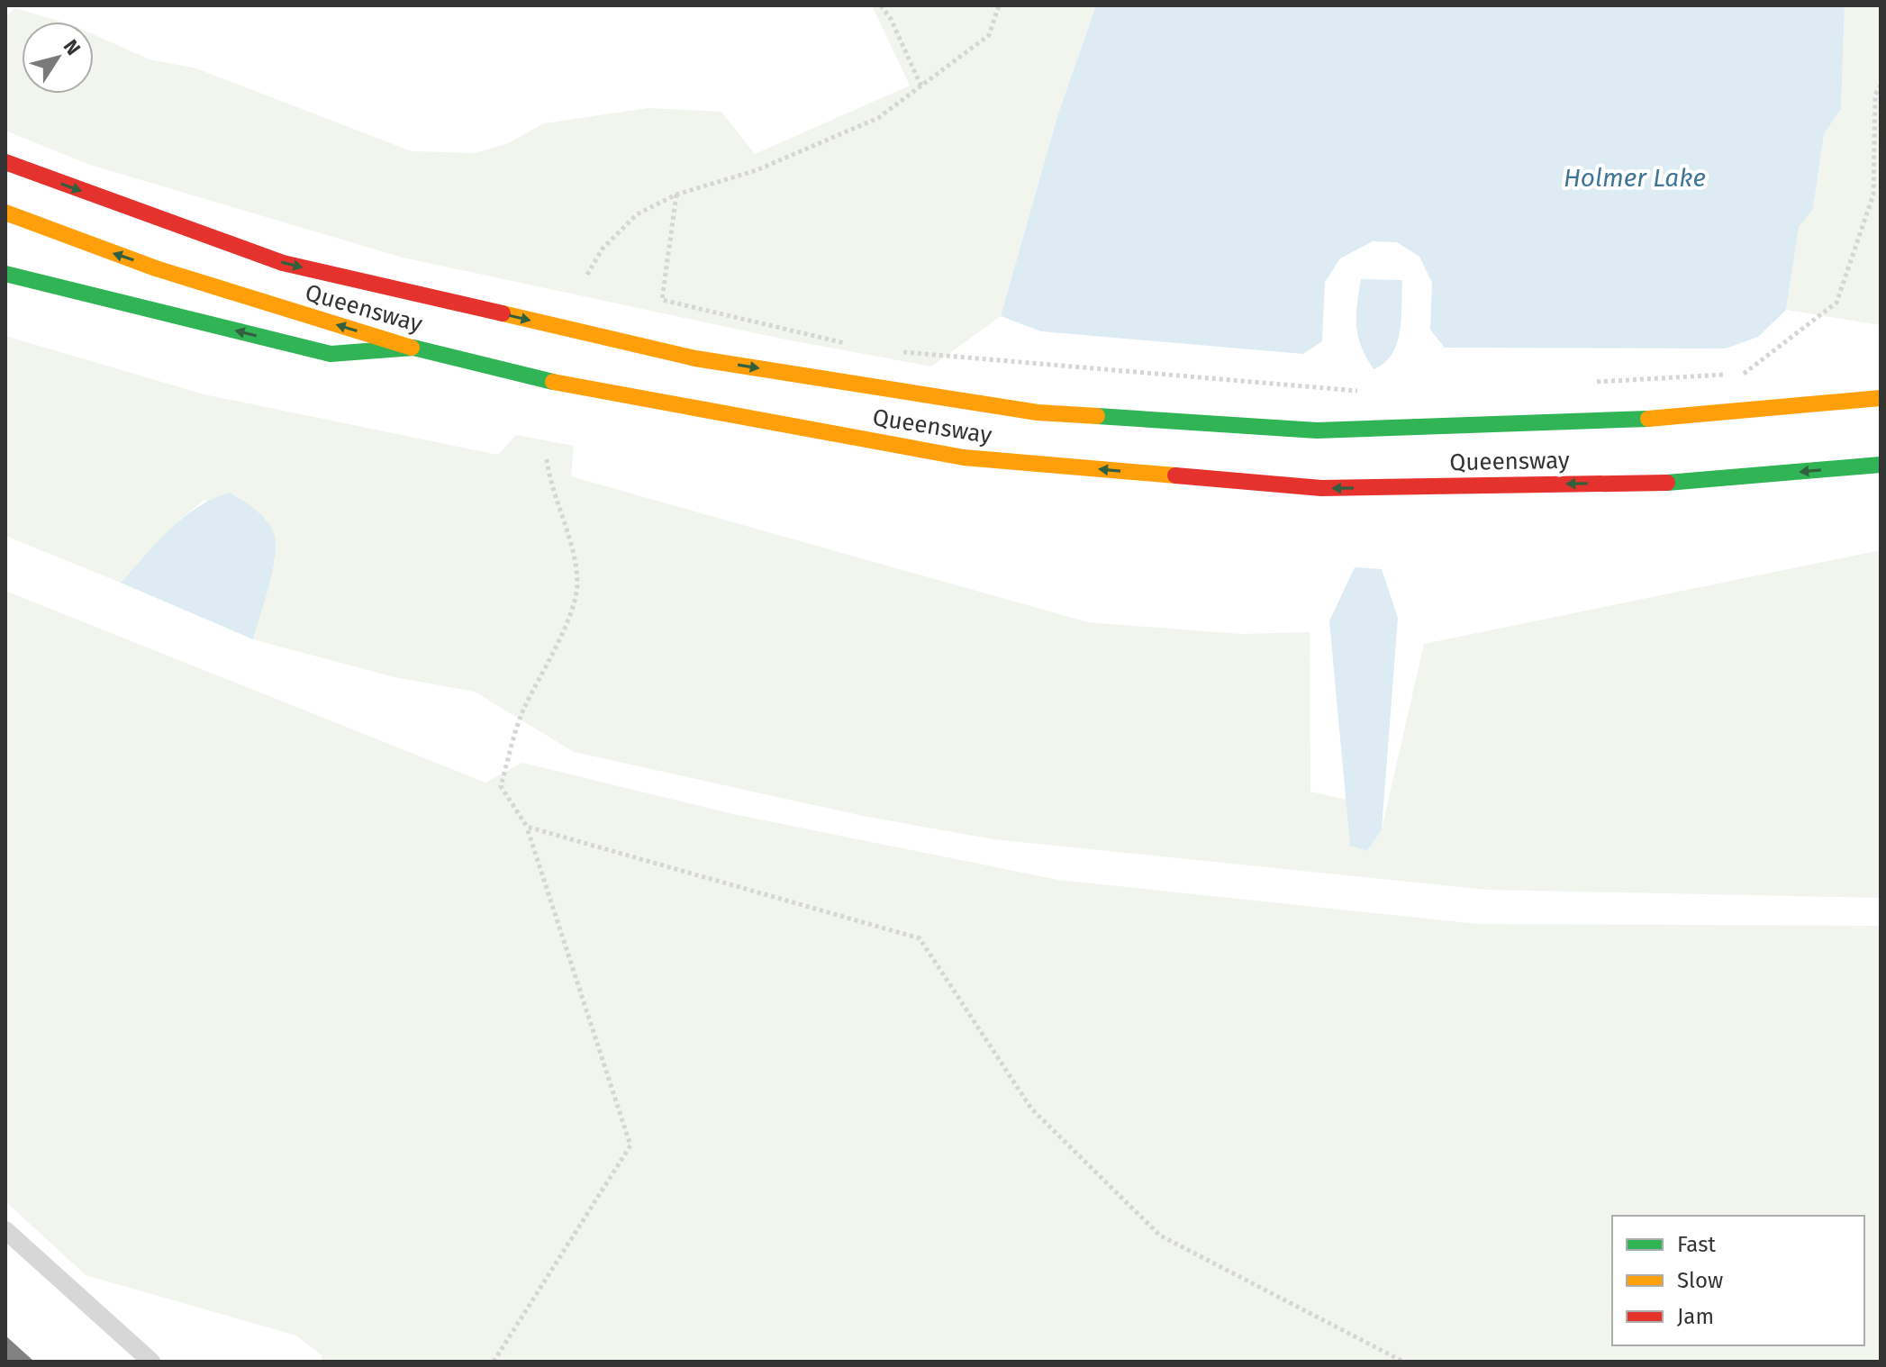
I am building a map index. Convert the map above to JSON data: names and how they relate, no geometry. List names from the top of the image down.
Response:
{
  "streets": {
    "main road": ["Queensway"]
  },
  "water": ["Holmer Lake"],
  "legend": ["Fast", "Slow", "Jam"],
  "north": "top right"
}
